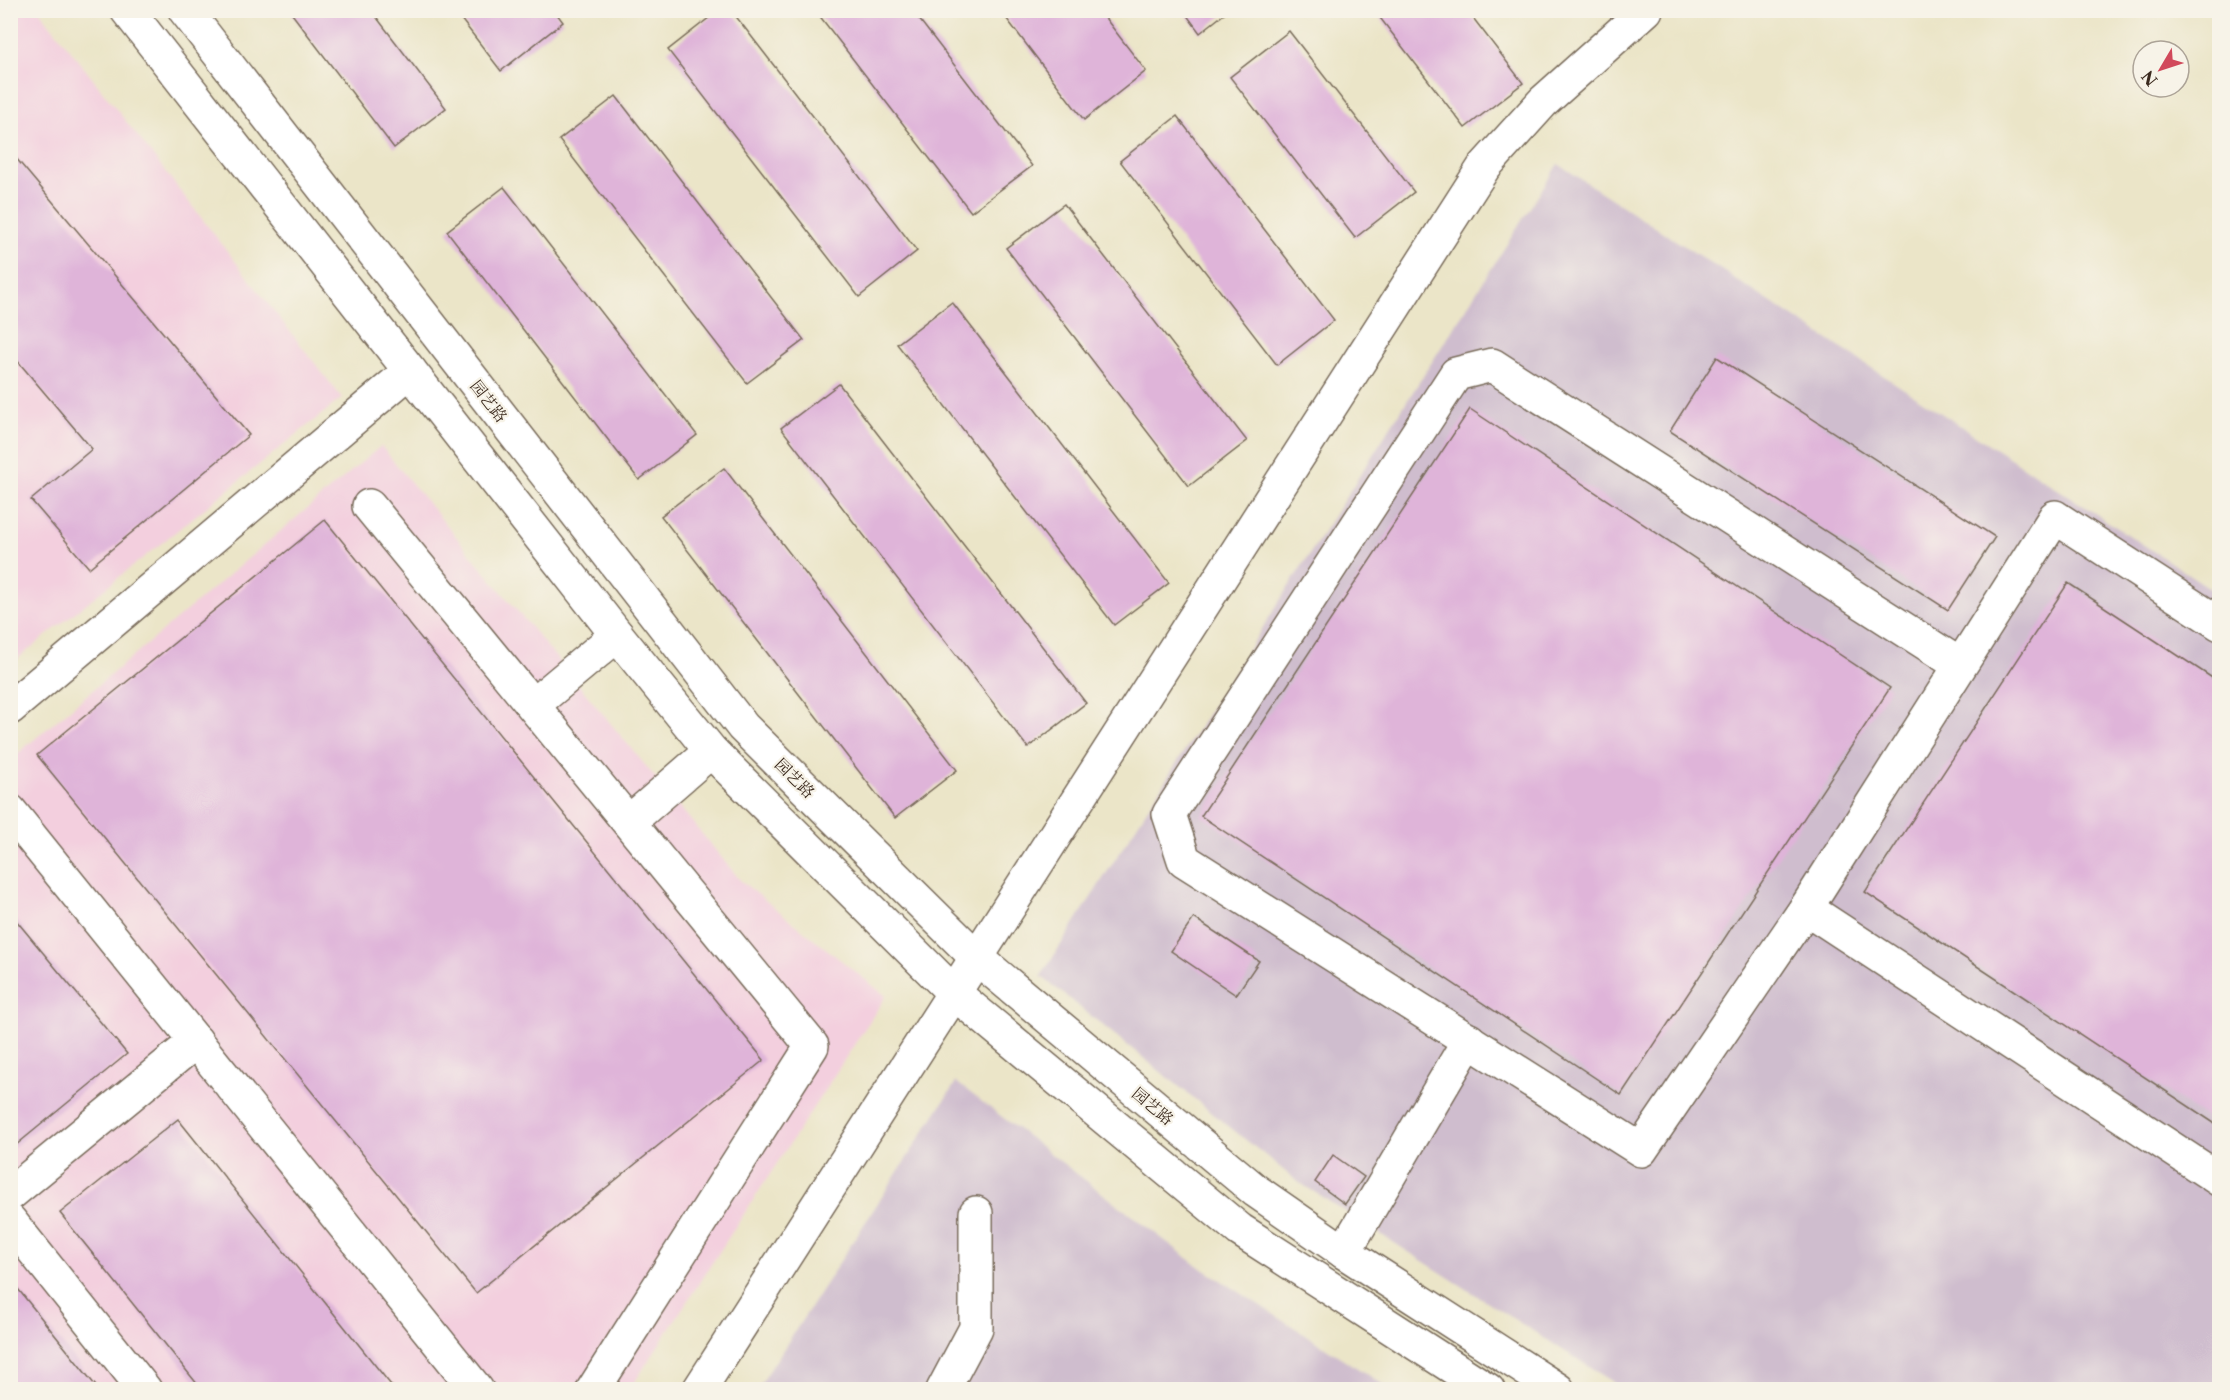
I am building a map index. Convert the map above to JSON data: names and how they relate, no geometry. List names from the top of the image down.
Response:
{
  "streets": {
    "street": ["园艺路"]
  },
  "north": "bottom left"
}
